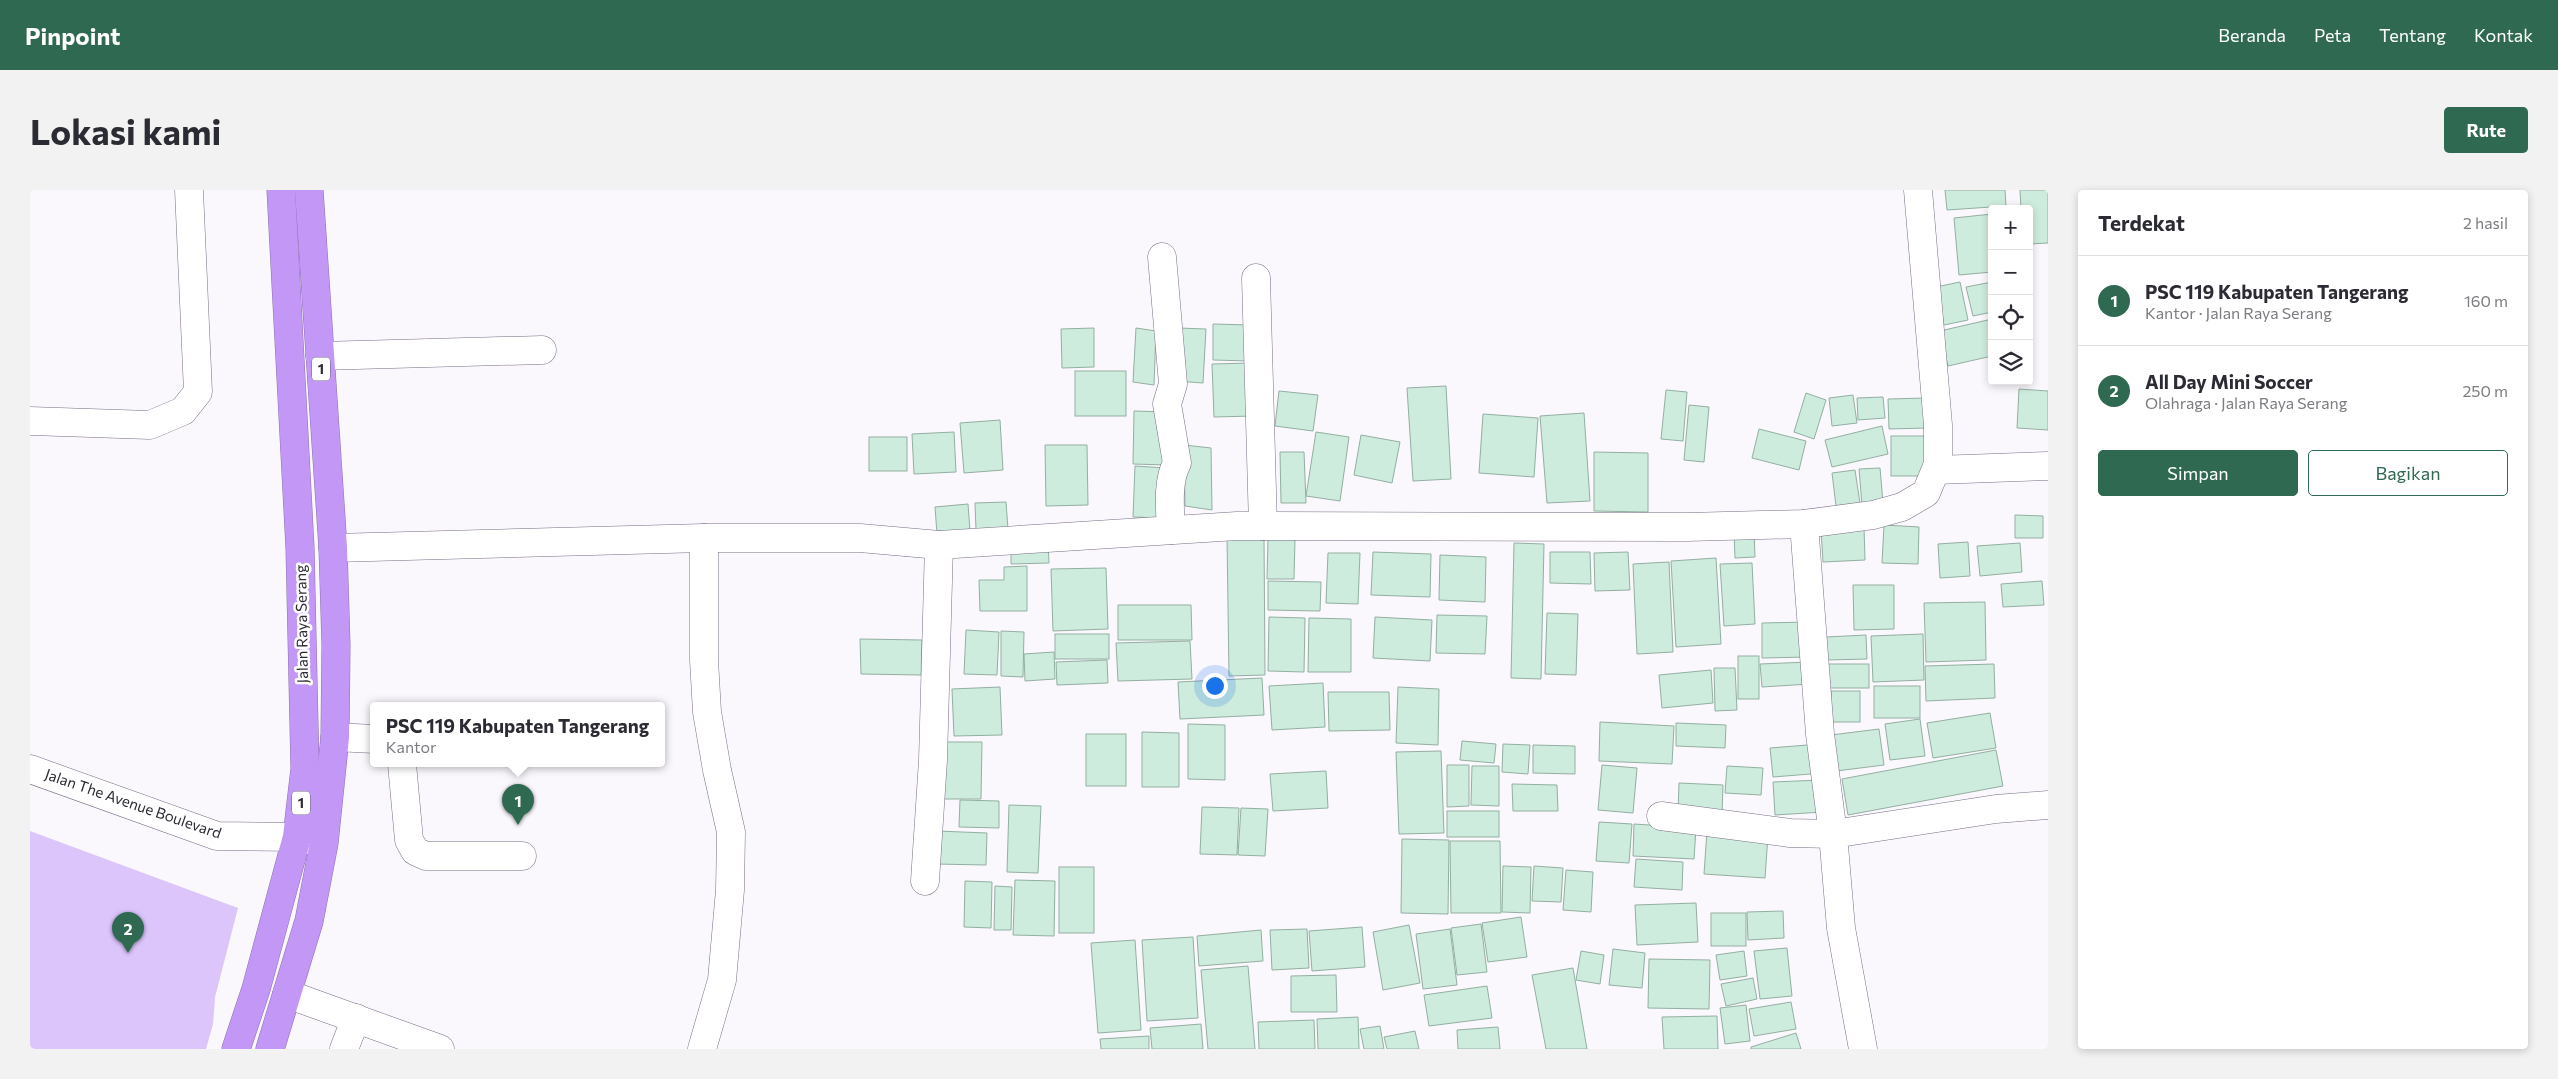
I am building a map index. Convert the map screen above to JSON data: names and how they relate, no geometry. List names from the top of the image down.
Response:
{
  "streets": {
    "highway": ["1", "Jalan Raya Serang"],
    "street": ["Jalan The Avenue Boulevard"]
  },
  "crossings": [
    ["1", "Jalan The Avenue Boulevard"],
    ["Jalan Raya Serang", "Jalan The Avenue Boulevard"]
  ],
  "page": {
    "header": "Pinpoint",
    "nav": [
      "Beranda",
      "Peta",
      "Tentang",
      "Kontak"
    ],
    "buttons": [
      "Rute",
      ["Simpan", "Bagikan"]
    ],
    "title": "Lokasi kami",
    "heading": ["Terdekat", "2 hasil"],
    "map_buttons": ["+", "−"],
    "list": [
      {
        "mark": "1",
        "name": "PSC 119 Kabupaten Tangerang",
        "note": "Kantor · Jalan Raya Serang",
        "value": "160 m"
      },
      {
        "mark": "2",
        "name": "All Day Mini Soccer",
        "note": "Olahraga · Jalan Raya Serang",
        "value": "250 m"
      }
    ],
    "popup": ["PSC 119 Kabupaten Tangerang", "Kantor"],
    "pins": ["1", "2"]
  }
}
